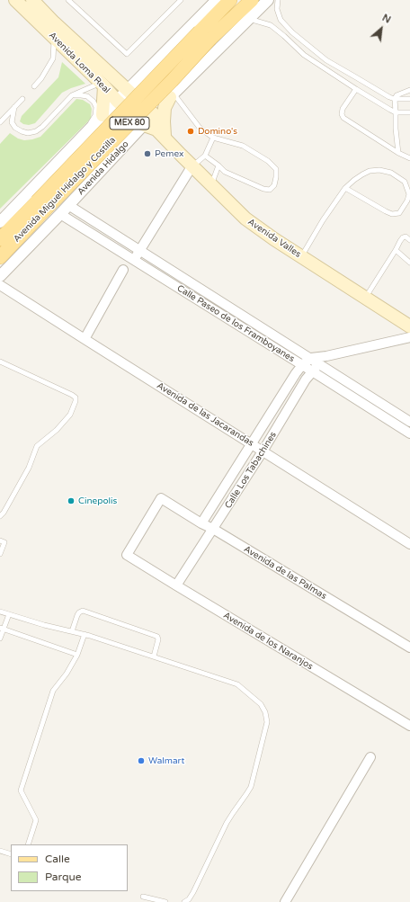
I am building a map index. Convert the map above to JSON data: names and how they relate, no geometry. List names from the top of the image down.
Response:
{
  "streets": {
    "main road": [
      "Avenida Loma Real",
      "MEX 80",
      "Avenida Miguel Hidalgo y Costilla",
      "Avenida Valles"
    ],
    "street": [
      "Avenida Hidalgo",
      "Calle Paseo de los Framboyanes",
      "Avenida de las Jacarandas",
      "Calle Los Tabachines",
      "Avenida de las Palmas",
      "Avenida de los Naranjos"
    ]
  },
  "crossings": [
    ["Avenida Loma Real", "Avenida Hidalgo"],
    ["Avenida Loma Real", "Avenida Valles"],
    ["Avenida Hidalgo", "Avenida Valles"],
    ["Avenida Hidalgo", "Calle Paseo de los Framboyanes"],
    ["Calle Paseo de los Framboyanes", "Calle Los Tabachines"],
    ["Avenida de las Jacarandas", "Calle Los Tabachines"],
    ["Calle Los Tabachines", "Avenida de las Palmas"],
    ["Calle Los Tabachines", "Avenida de los Naranjos"],
    ["Avenida de las Palmas", "Avenida de los Naranjos"]
  ],
  "places": [
    "Domino's",
    "Pemex",
    "Cinepolis",
    "Walmart"
  ],
  "legend": ["Calle", "Parque"],
  "north": "top right"
}
